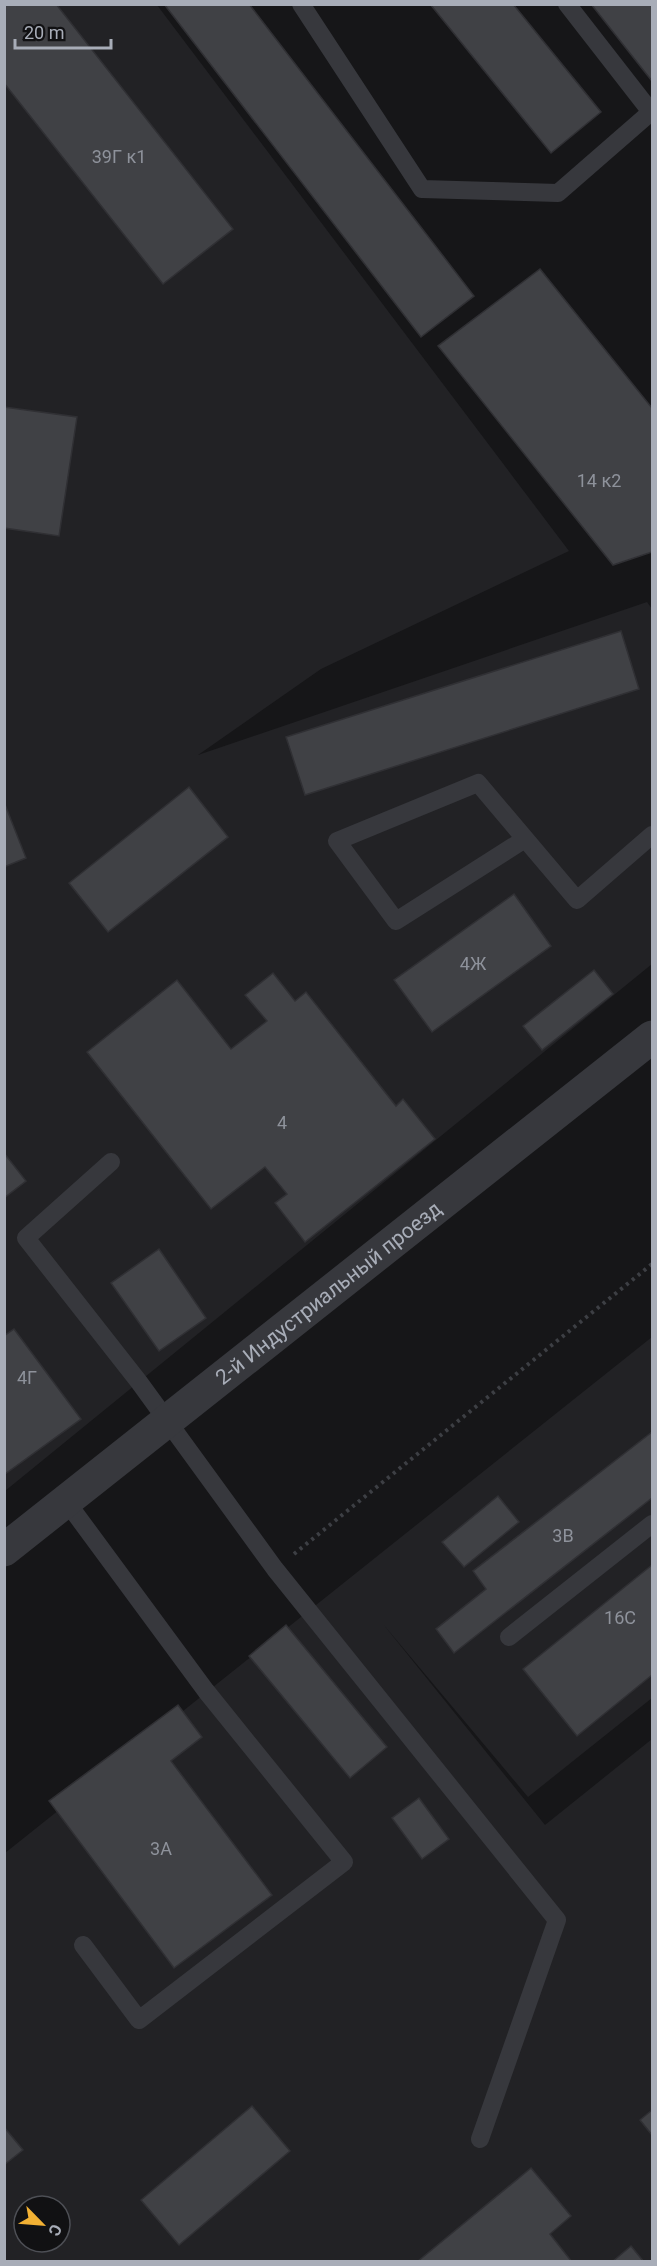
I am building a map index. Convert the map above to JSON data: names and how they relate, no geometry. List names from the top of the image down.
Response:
{
  "streets": {
    "street": ["2-й Индустриальный проезд"]
  },
  "house_numbers": [
    "39Г к1",
    "14 к2",
    "4Ж",
    "4",
    "4Г",
    "3В",
    "16С",
    "3А"
  ],
  "scale_bar": "20 m",
  "north": "bottom right"
}
